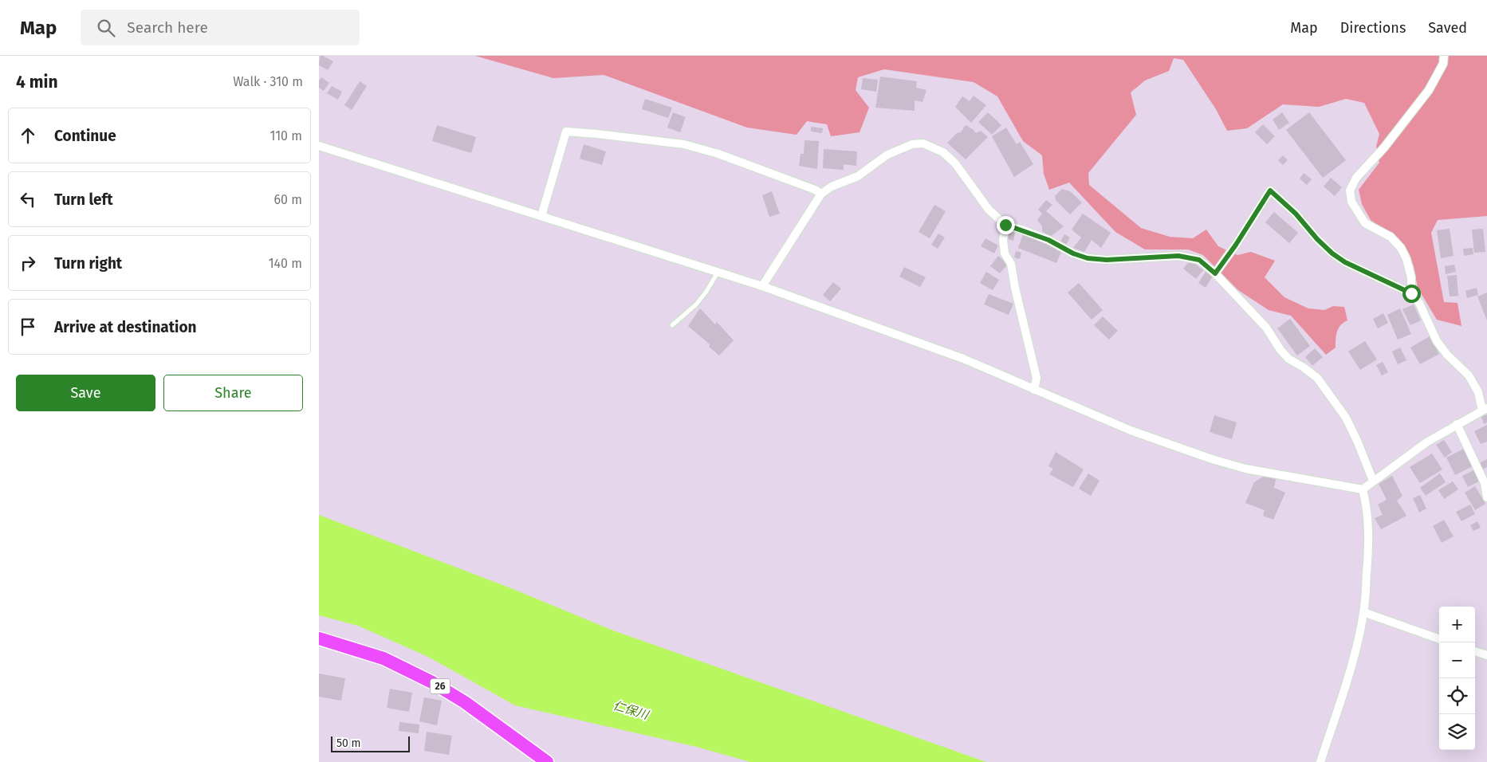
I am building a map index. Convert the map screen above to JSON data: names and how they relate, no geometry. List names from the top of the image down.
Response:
{
  "streets": {
    "main road": ["26"]
  },
  "water": ["仁保川"],
  "scale_bar": "50 m",
  "page": {
    "header": "Map",
    "search": "Search here",
    "nav": ["Map", "Directions", "Saved"],
    "heading": ["4 min", "Walk · 310 m"],
    "list": [
      ["Continue", "110 m"],
      ["Turn left", "60 m"],
      ["Turn right", "140 m"],
      "Arrive at destination"
    ],
    "buttons": ["Save", "Share"],
    "map_buttons": ["+", "−"],
    "scale": "50 m"
  }
}
